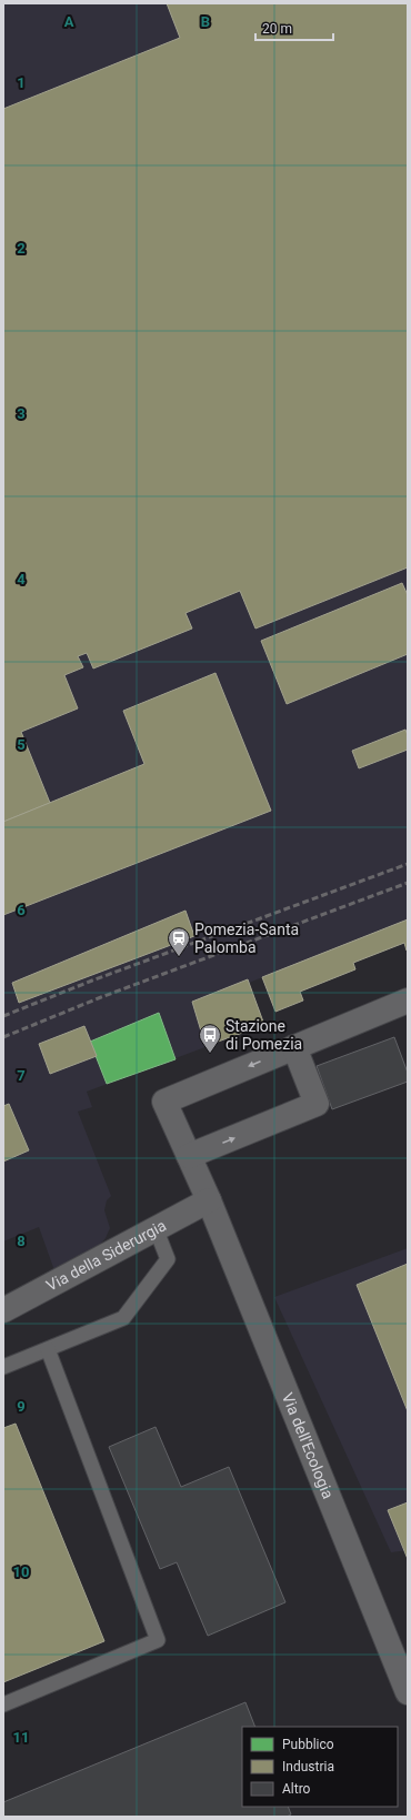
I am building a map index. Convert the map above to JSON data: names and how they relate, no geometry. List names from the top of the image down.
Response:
{
  "streets": {
    "street": ["Via della Siderurgia", "Via dell'Ecologia"]
  },
  "crossings": [
    ["Via della Siderurgia", "Via dell'Ecologia"]
  ],
  "places": {
    "station": ["Pomezia-Santa Palomba"],
    "bus stop": ["Stazione di Pomezia"]
  },
  "legend": ["Pubblico", "Industria", "Altro"],
  "scale_bar": "20 m",
  "grid": {
    "columns": ["A", "B"],
    "rows": [
      "1",
      "2",
      "3",
      "4",
      "5",
      "6",
      "7",
      "8",
      "9",
      "10",
      "11"
    ]
  }
}
